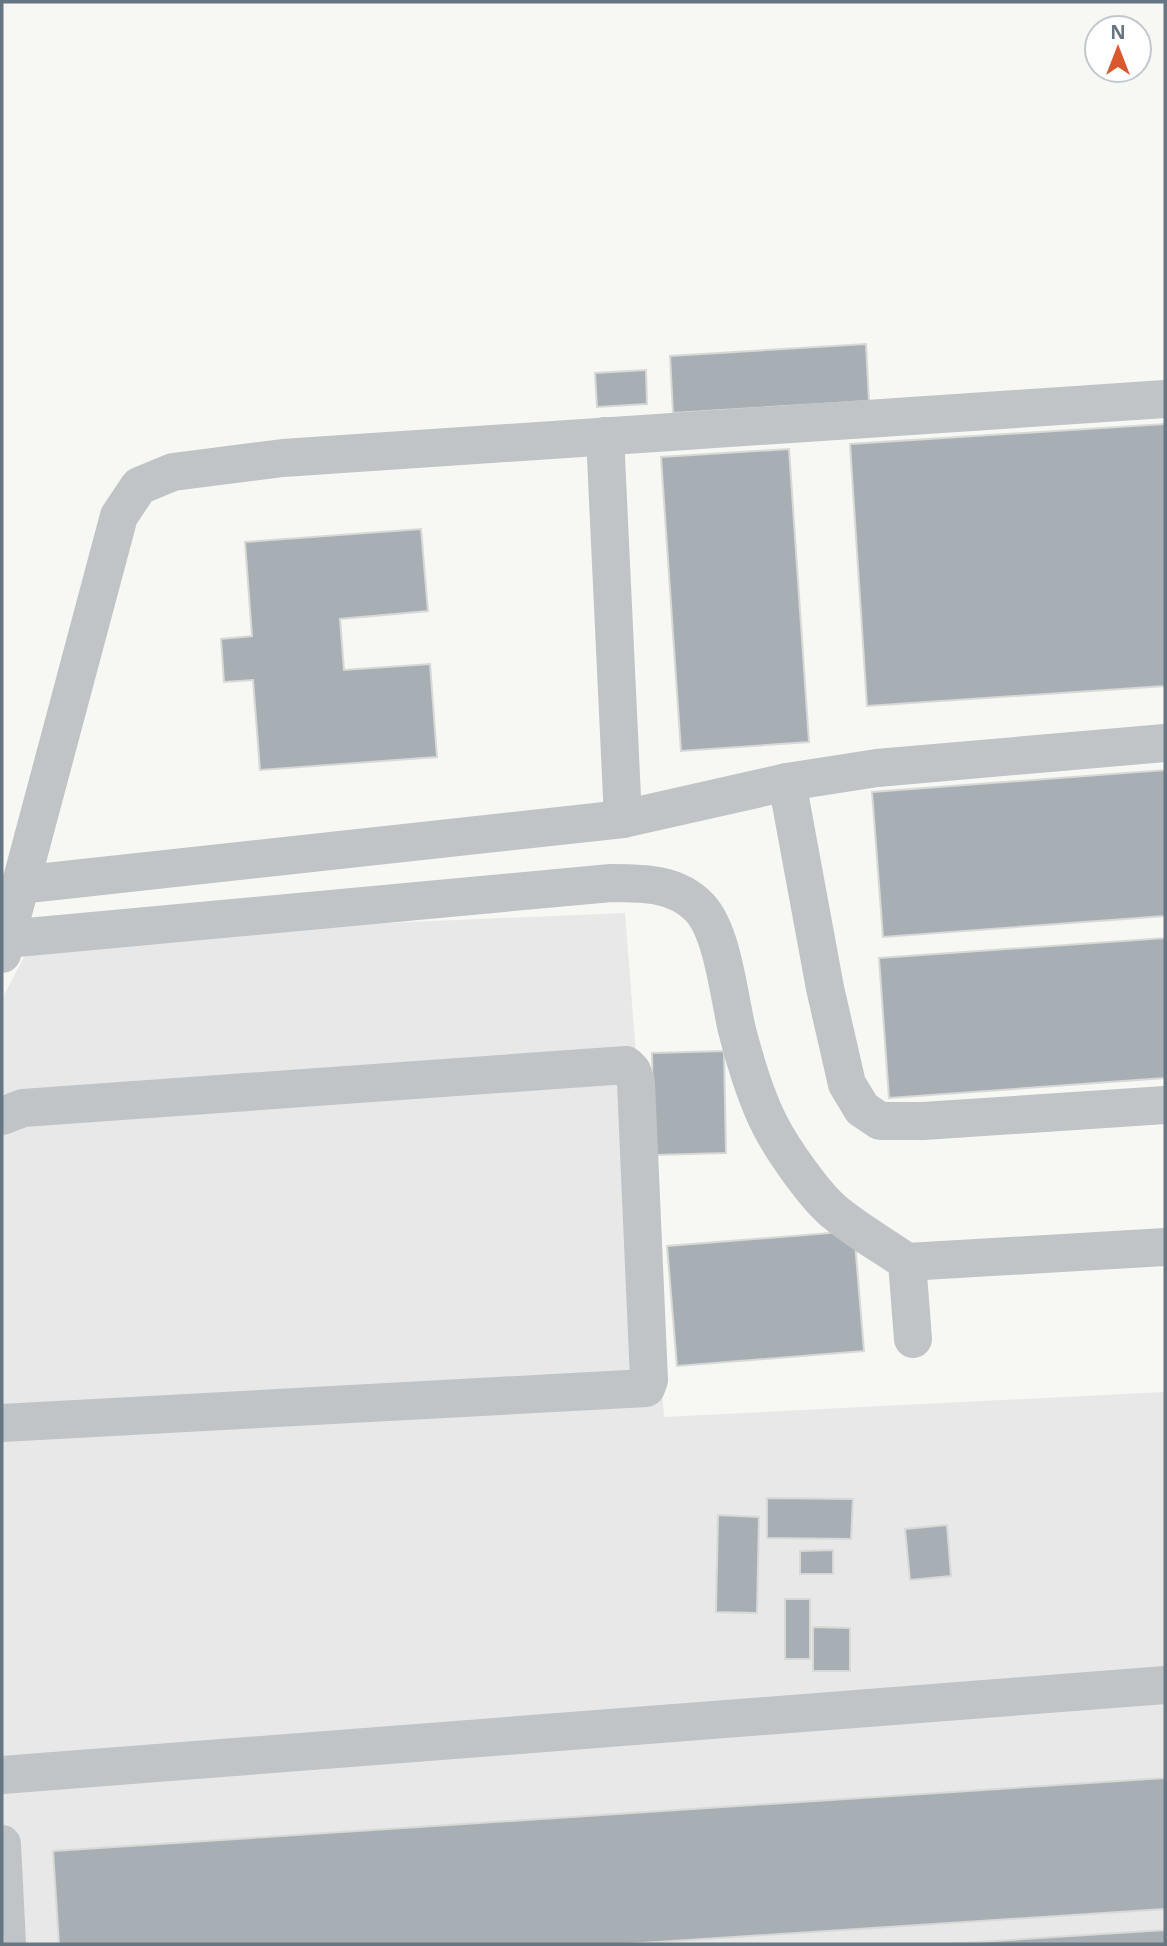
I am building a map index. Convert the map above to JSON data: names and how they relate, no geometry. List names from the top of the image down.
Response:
{
  "north": "top"
}
